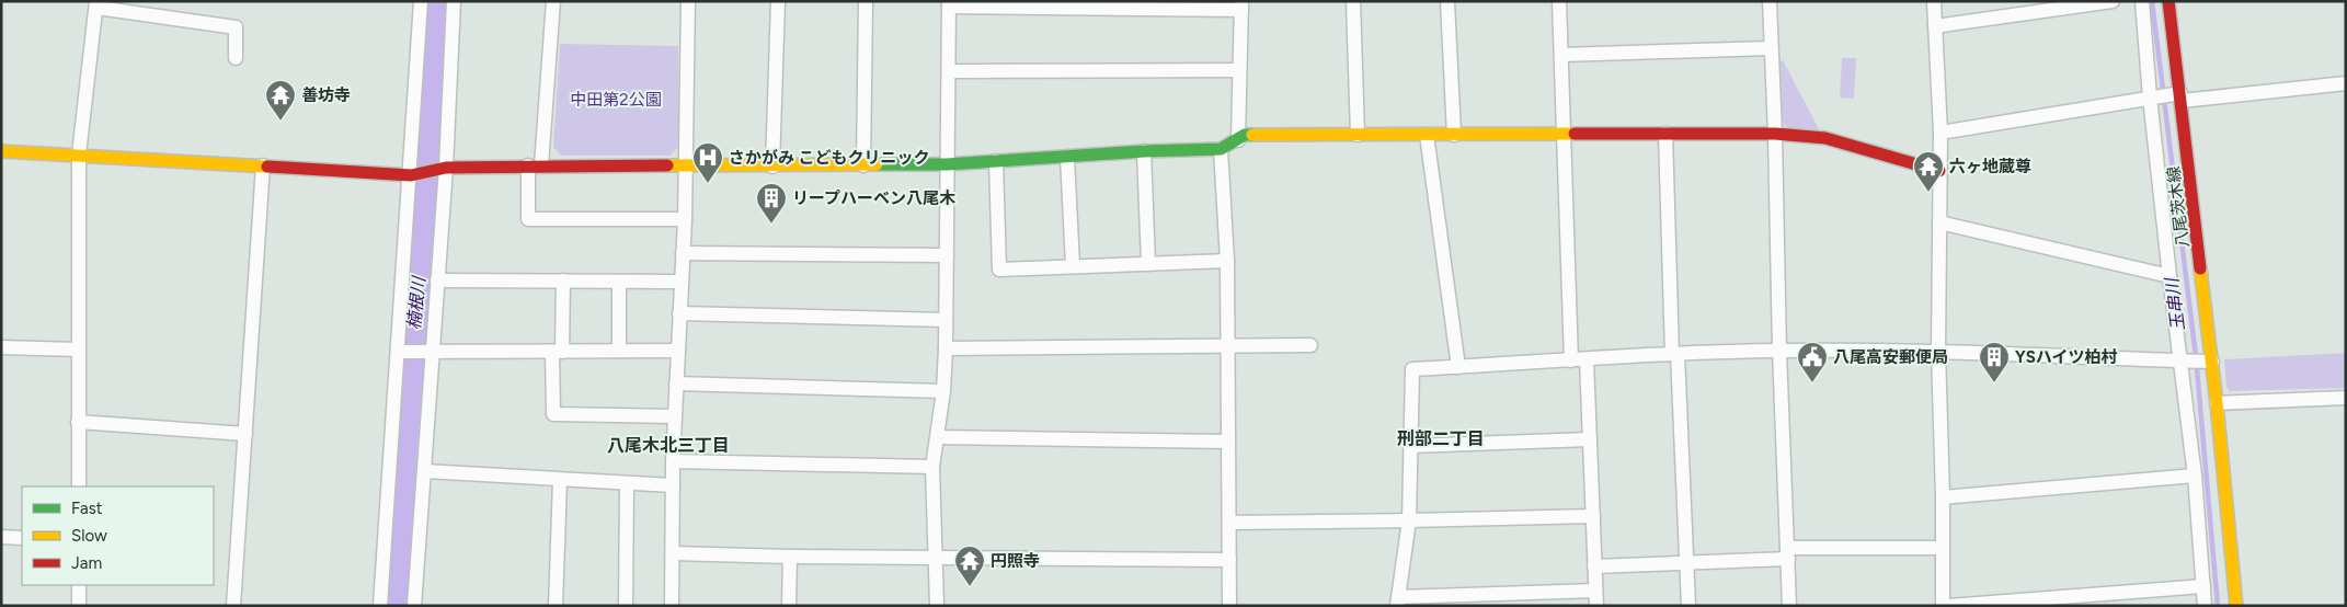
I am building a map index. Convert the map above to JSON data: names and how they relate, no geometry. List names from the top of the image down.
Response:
{
  "streets": {
    "street": ["八尾茨木線"]
  },
  "districts": ["刑部二丁目", "八尾木北三丁目"],
  "water": ["楠根川", "玉串川"],
  "parks": ["中田第2公園"],
  "places": {
    "temple": ["善坊寺", "六ヶ地蔵尊", "円照寺"],
    "hospital": ["さかがみ こどもクリニック"],
    "building": ["リープハーベン八尾木", "YSハイツ柏村"],
    "public building": ["八尾高安郵便局"]
  },
  "legend": ["Fast", "Slow", "Jam"]
}
